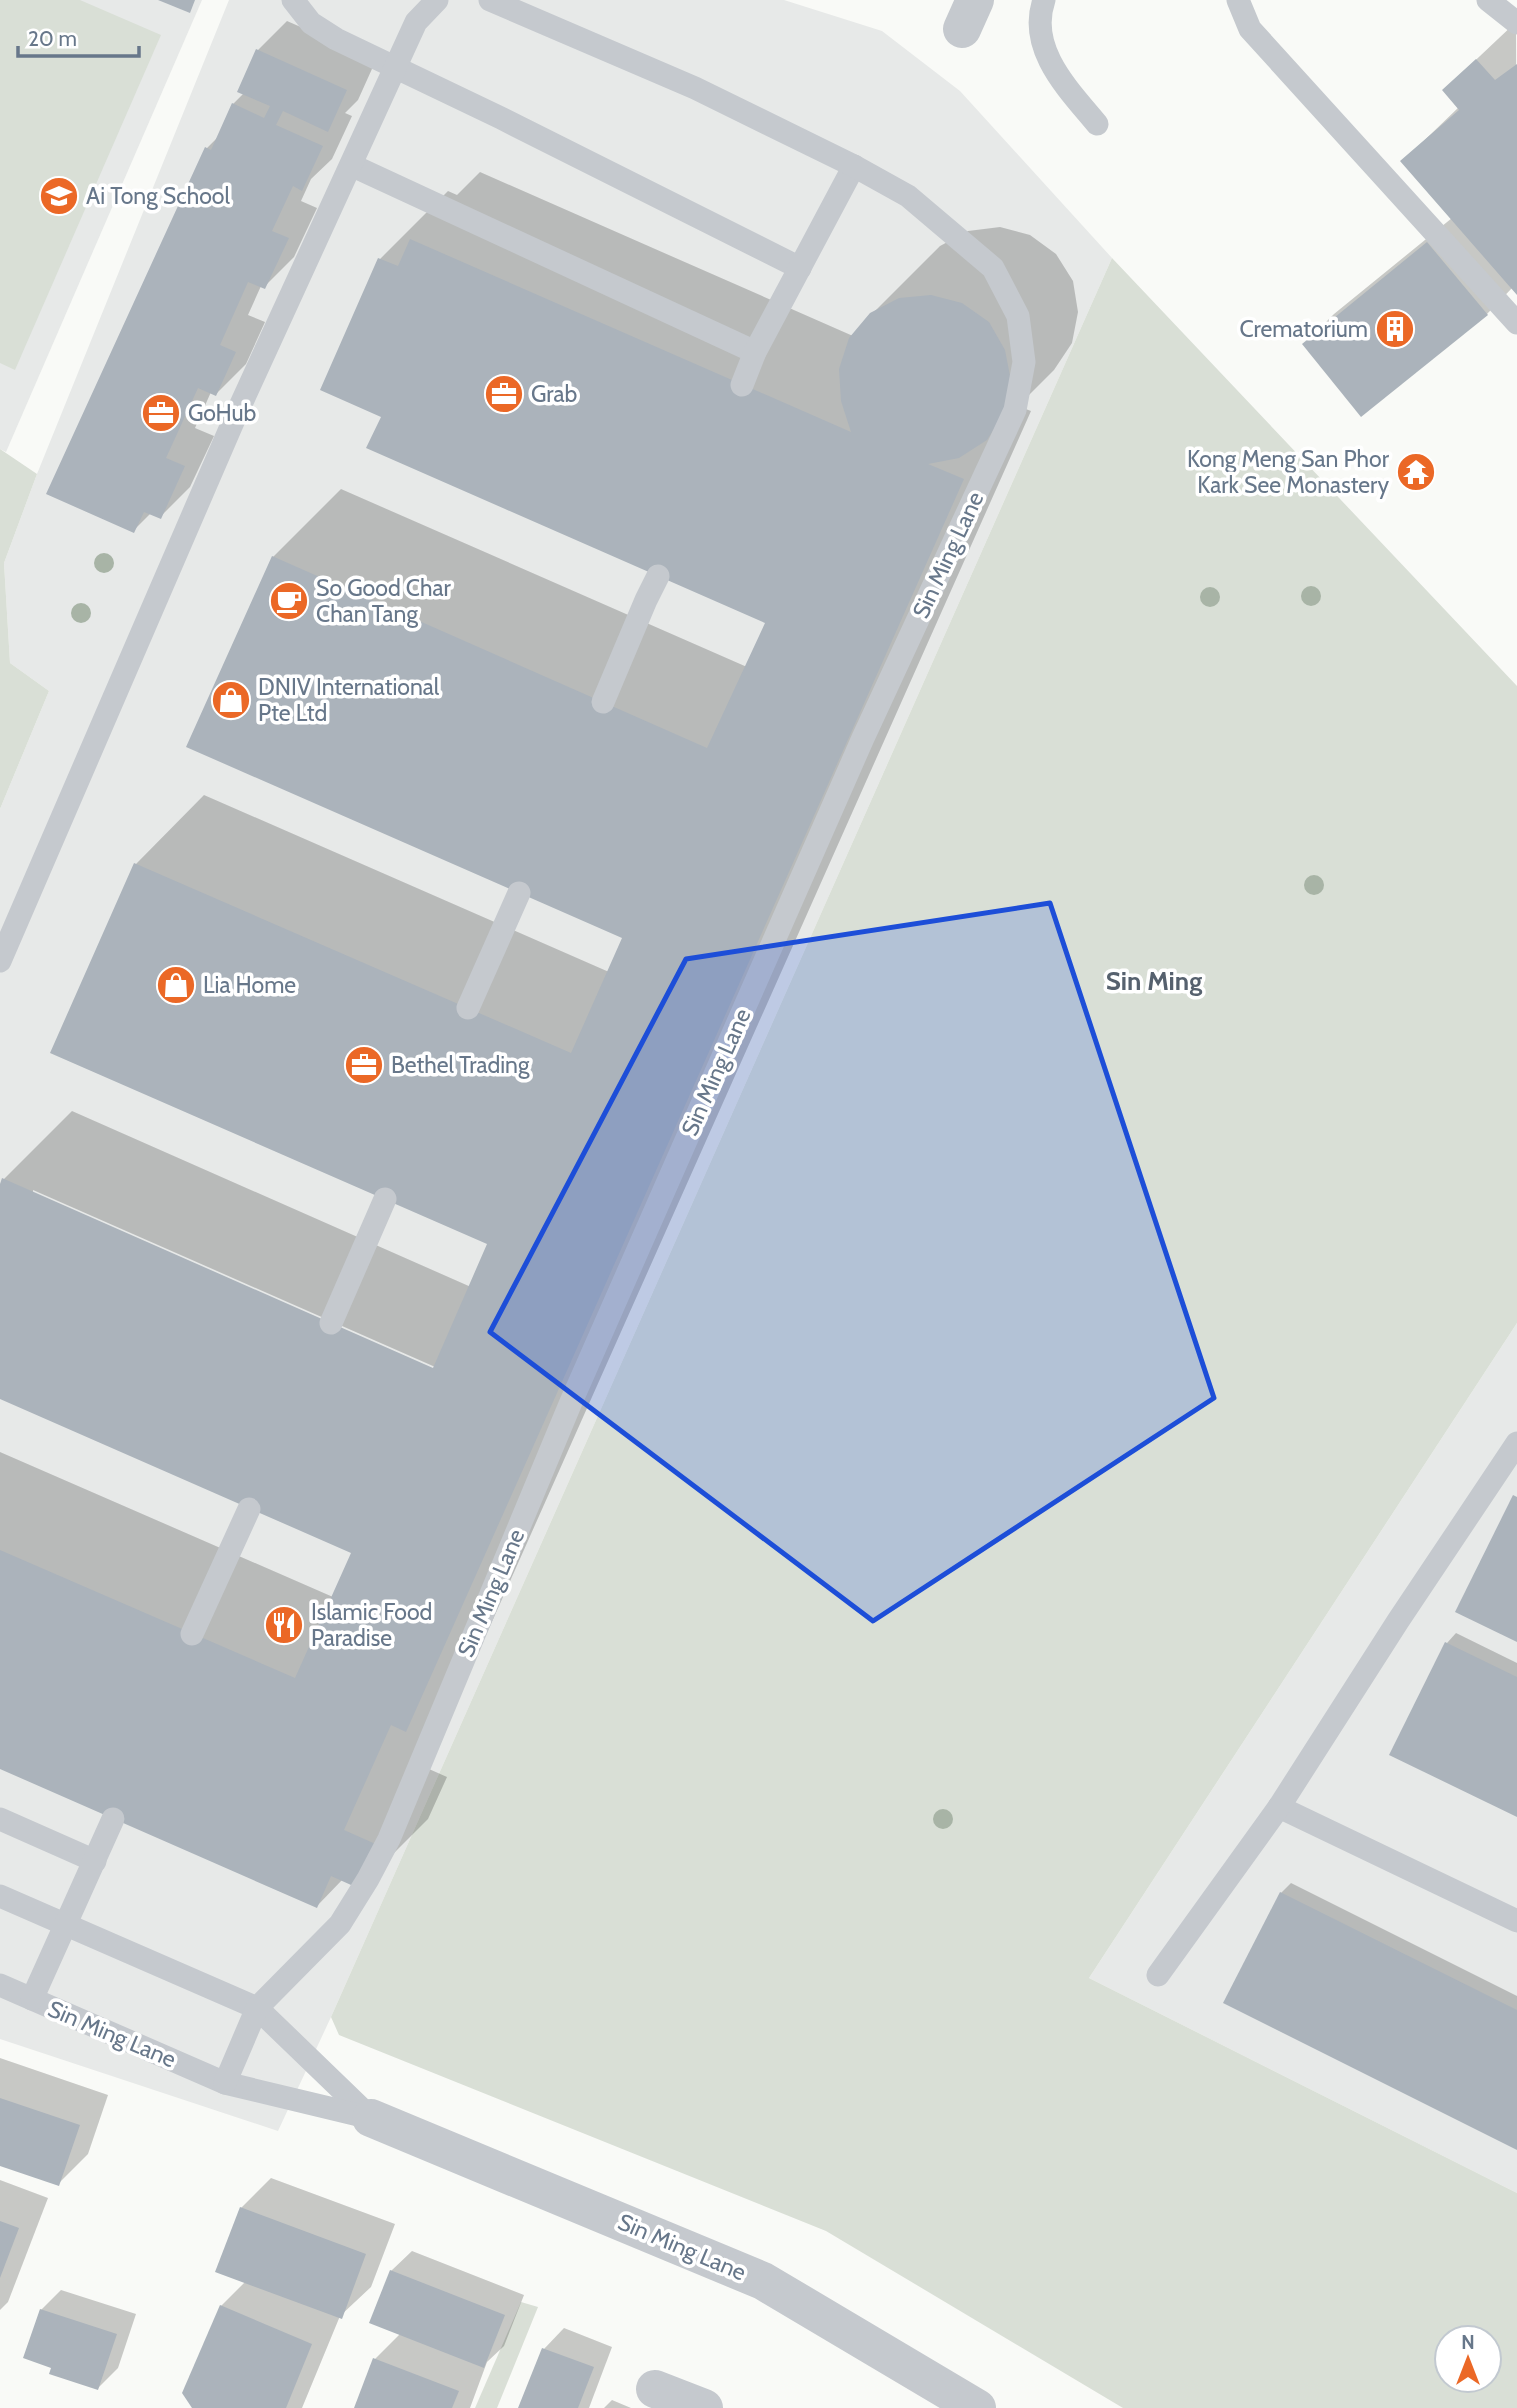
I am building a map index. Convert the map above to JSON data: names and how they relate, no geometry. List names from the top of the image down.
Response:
{
  "streets": {
    "street": ["Sin Ming Lane"]
  },
  "districts": ["Sin Ming"],
  "places": {
    "school or university": ["Ai Tong School"],
    "building": ["Crematorium"],
    "office": ["Grab", "GoHub", "Bethel Trading"],
    "temple": ["Kong Meng San Phor Kark See Monastery"],
    "cafe": ["So Good Char Chan Tang"],
    "shop": ["DNIV International Pte Ltd", "Lia Home"],
    "restaurant": ["Islamic Food Paradise"]
  },
  "scale_bar": "20 m",
  "north": "top"
}
